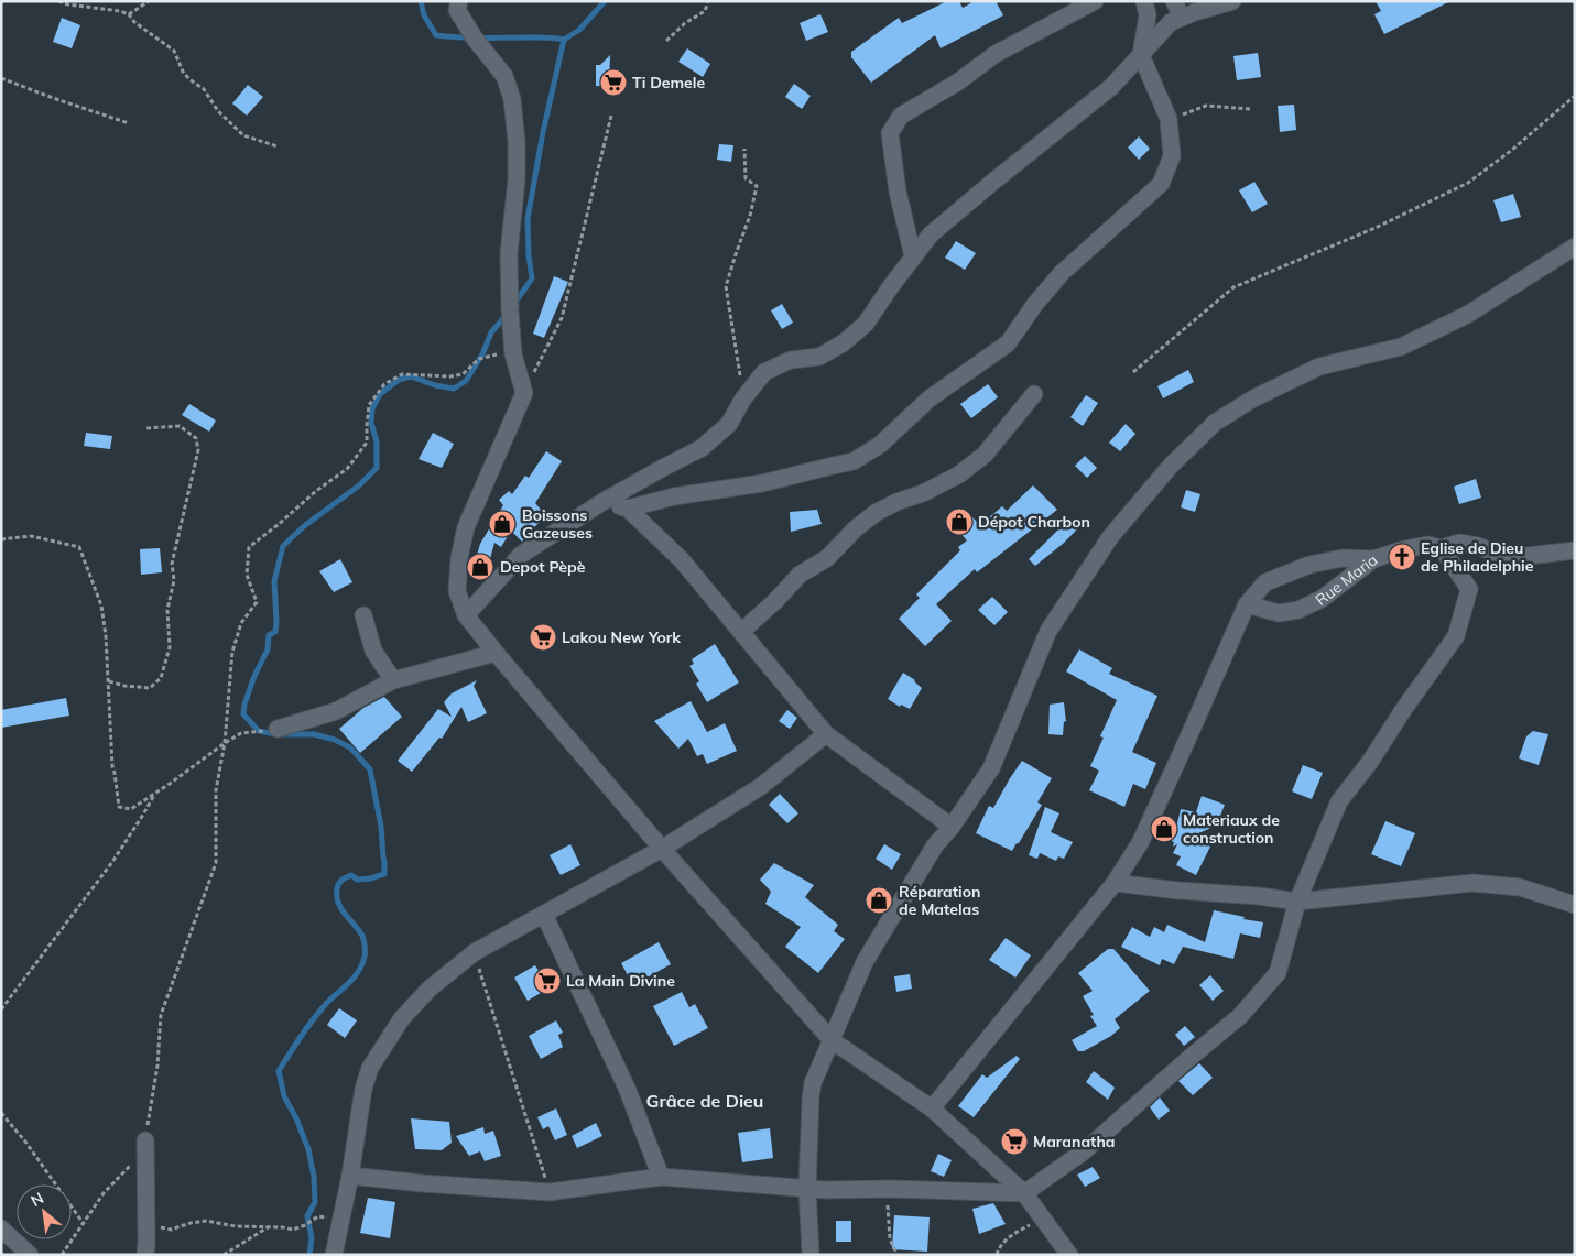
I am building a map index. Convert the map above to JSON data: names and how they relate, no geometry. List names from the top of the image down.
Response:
{
  "streets": {
    "street": ["Rue Maria"]
  },
  "districts": ["Grâce de Dieu"],
  "places": {
    "supermarket": [
      "Ti Demele",
      "Lakou New York",
      "La Main Divine",
      "Maranatha"
    ],
    "shop": [
      "Dépot Charbon",
      "Boissons Gazeuses",
      "Depot Pèpè",
      "Materiaux de construction",
      "Réparation de Matelas"
    ],
    "church": ["Eglise de Dieu de Philadelphie"]
  },
  "north": "top left"
}
